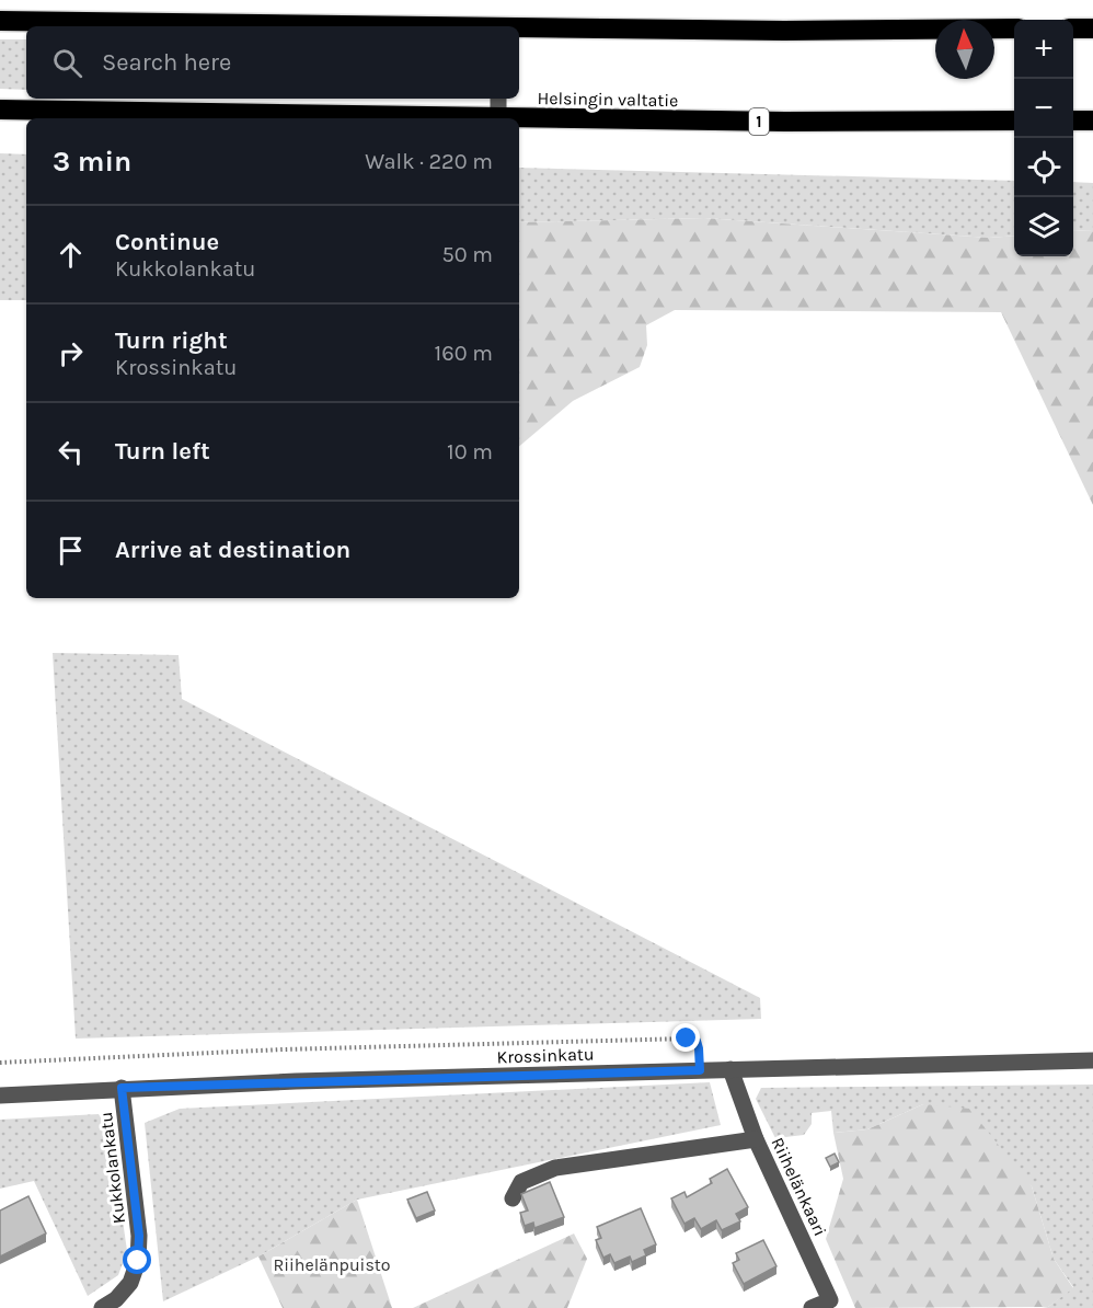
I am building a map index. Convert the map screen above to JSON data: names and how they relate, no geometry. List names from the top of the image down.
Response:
{
  "streets": {
    "highway": ["Helsingin valtatie", "1"],
    "street": ["Krossinkatu", "Kukkolankatu", "Riihelänkaari"]
  },
  "crossings": [
    ["Krossinkatu", "Kukkolankatu"],
    ["Krossinkatu", "Riihelänkaari"]
  ],
  "parks": ["Riihelänpuisto"],
  "north": "top",
  "page": {
    "map_buttons": ["+", "−"],
    "search": "Search here",
    "heading": ["3 min", "Walk · 220 m"],
    "list": [
      ["Continue", "Kukkolankatu", "50 m"],
      ["Turn right", "Krossinkatu", "160 m"],
      ["Turn left", "10 m"],
      "Arrive at destination"
    ]
  }
}
